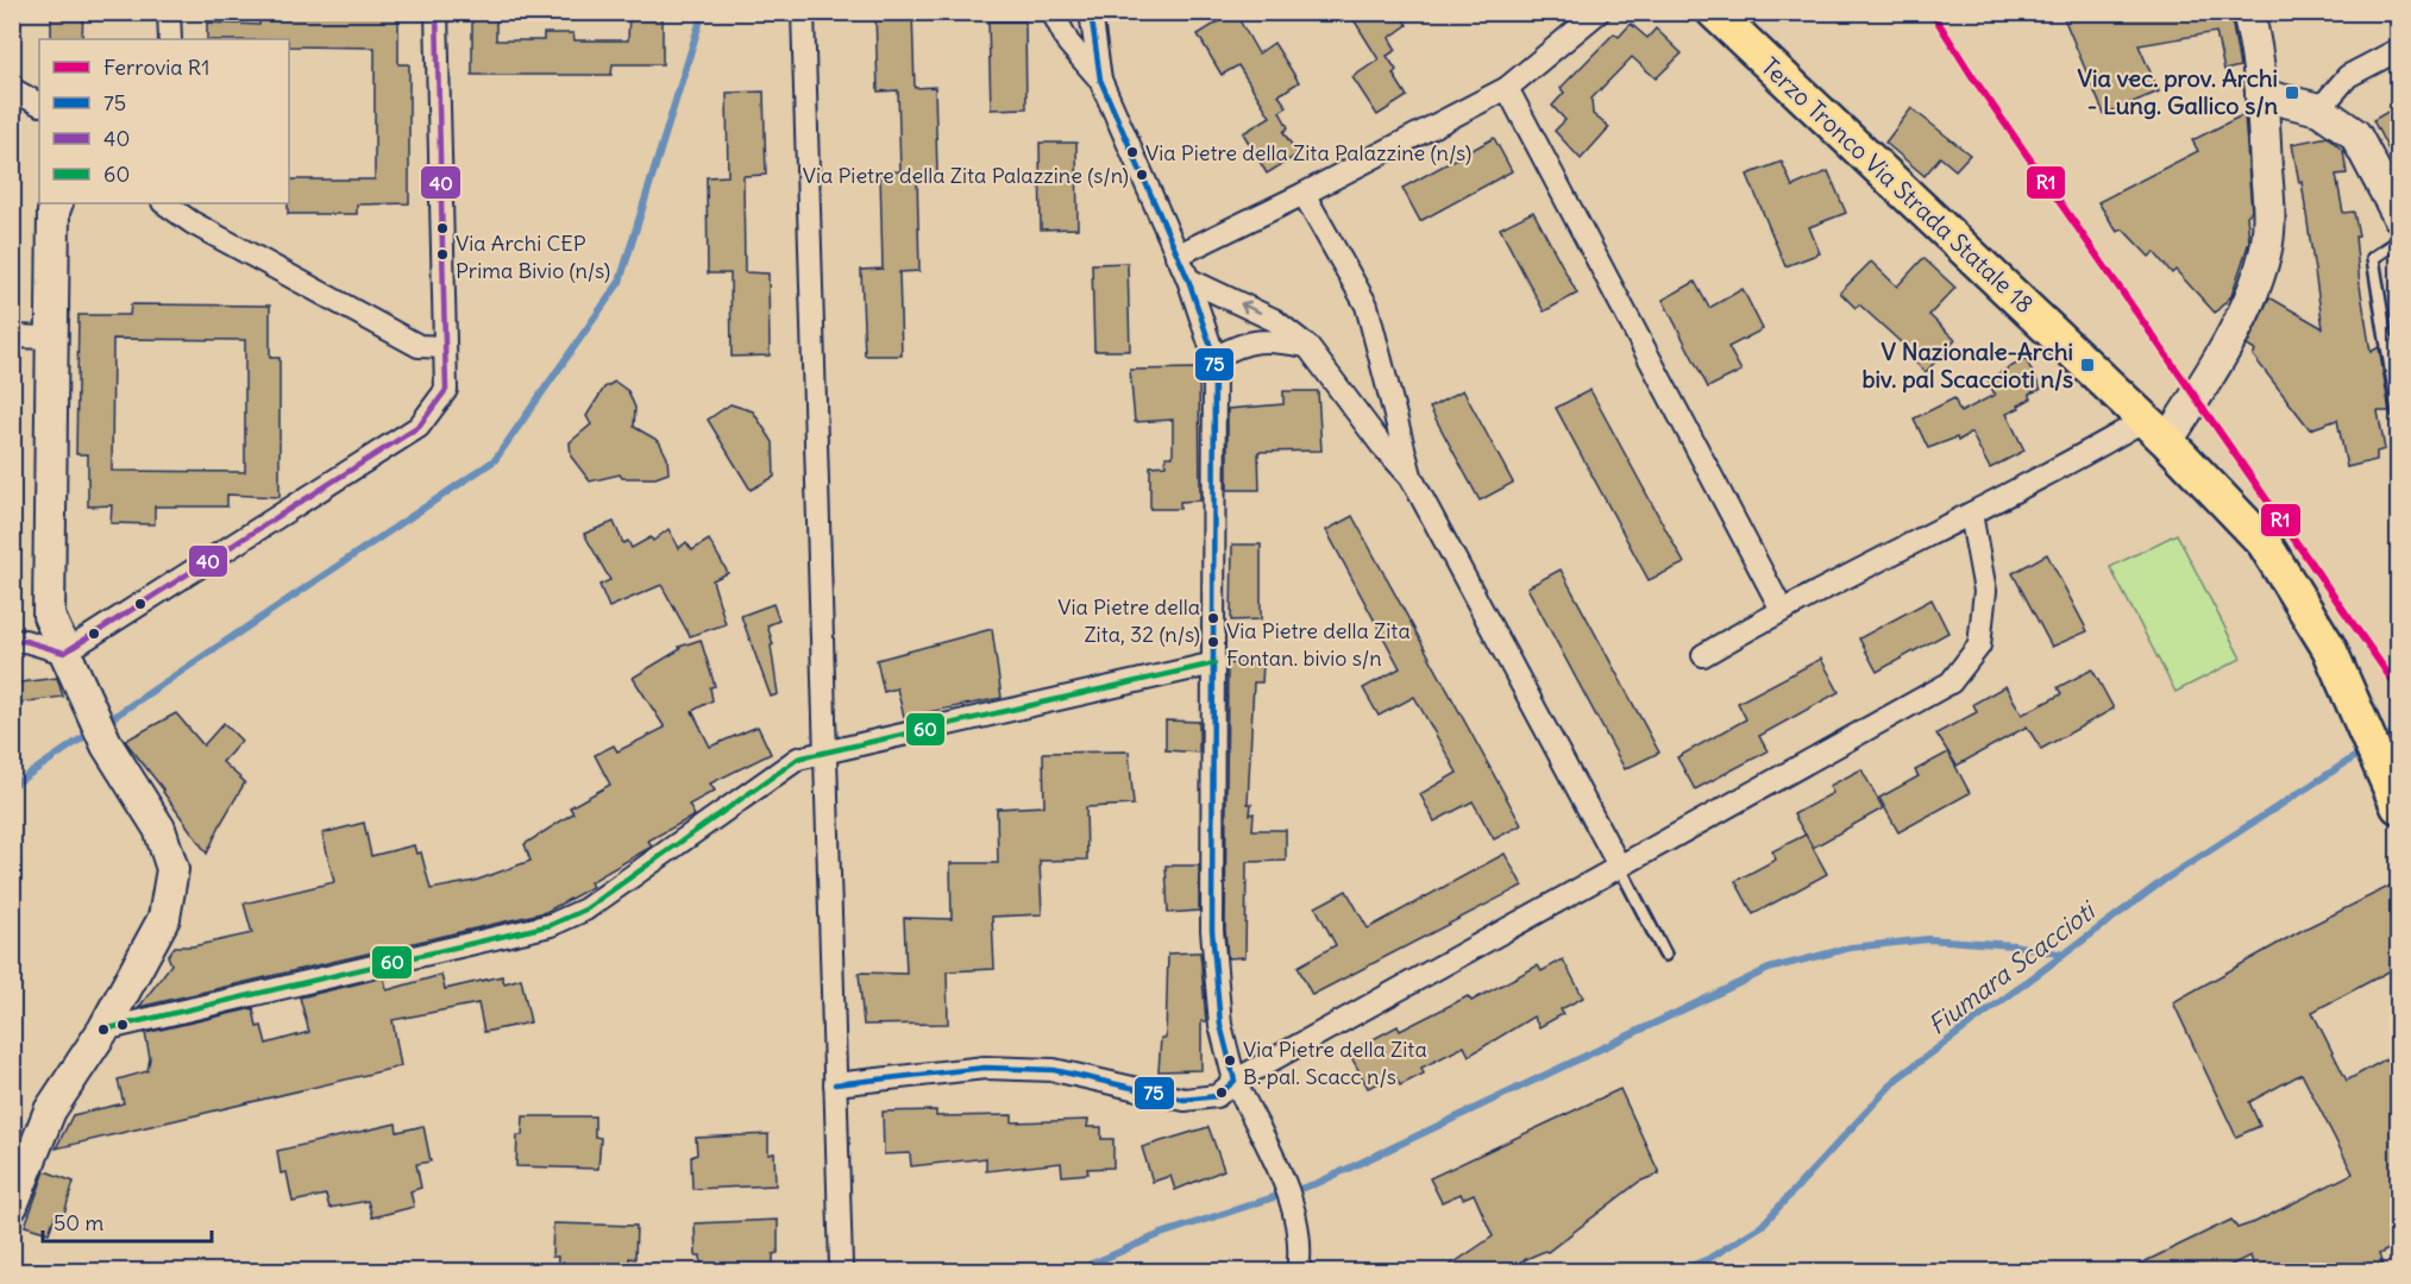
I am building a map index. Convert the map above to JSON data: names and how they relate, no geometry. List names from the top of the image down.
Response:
{
  "streets": {
    "main road": ["Terzo Tronco Via Strada Statale 18"]
  },
  "water": ["Fiumara Scaccioti"],
  "places": {
    "transit": ["Via vec. prov. Archi - Lung. Gallico s/n", "V Nazionale-Archi biv. pal Scaccioti n/s"],
    "other": [
      "Via Pietre della Zita Palazzine (n/s)",
      "Via Pietre della Zita Palazzine (s/n)",
      "Via Archi CEP Prima Bivio (n/s)",
      "Via Pietre della Zita, 32 (n/s)",
      "Via Pietre della Zita Fontan. bivio s/n",
      "Via Pietre della Zita B. pal. Scacc n/s"
    ]
  },
  "lines": [
    "rail line R1",
    "transit line 75",
    "transit line 40",
    "transit line 60"
  ],
  "legend": [
    "Ferrovia R1",
    "75",
    "40",
    "60"
  ],
  "scale_bar": "50 m"
}
